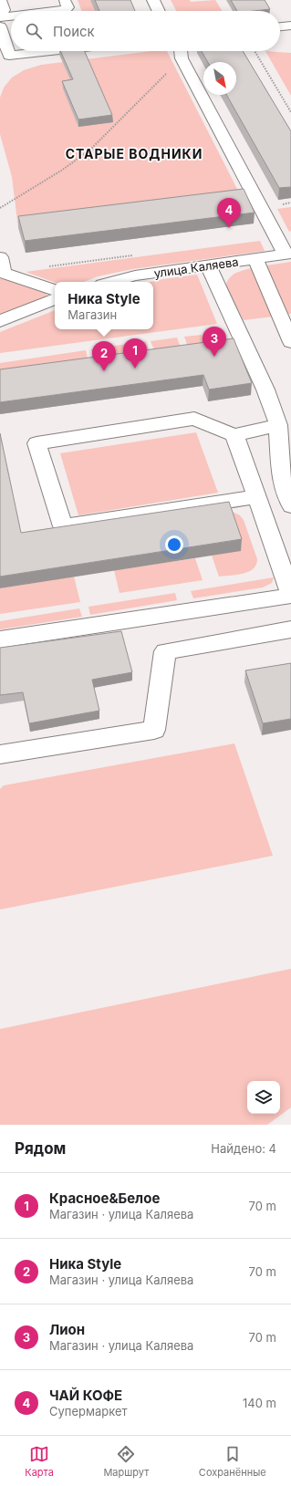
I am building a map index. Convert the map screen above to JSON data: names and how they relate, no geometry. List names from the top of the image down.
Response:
{
  "streets": {
    "street": ["улица Каляева"]
  },
  "districts": ["СТАРЫЕ ВОДНИКИ"],
  "north": "bottom right",
  "page": {
    "search": "Поиск",
    "pins": [
      "4",
      "3",
      "1",
      "2"
    ],
    "popup": ["Ника Style", "Магазин"],
    "heading": ["Рядом", "Найдено: 4"],
    "list": [
      {
        "mark": "1",
        "name": "Красное&Белое",
        "note": "Магазин · улица Каляева",
        "value": "70 m"
      },
      {
        "mark": "2",
        "name": "Ника Style",
        "note": "Магазин · улица Каляева",
        "value": "70 m"
      },
      {
        "mark": "3",
        "name": "Лион",
        "note": "Магазин · улица Каляева",
        "value": "70 m"
      },
      {
        "mark": "4",
        "name": "ЧАЙ КОФЕ",
        "note": "Супермаркет",
        "value": "140 m"
      }
    ],
    "nav": ["Карта", "Маршрут", "Сохранённые"]
  }
}
